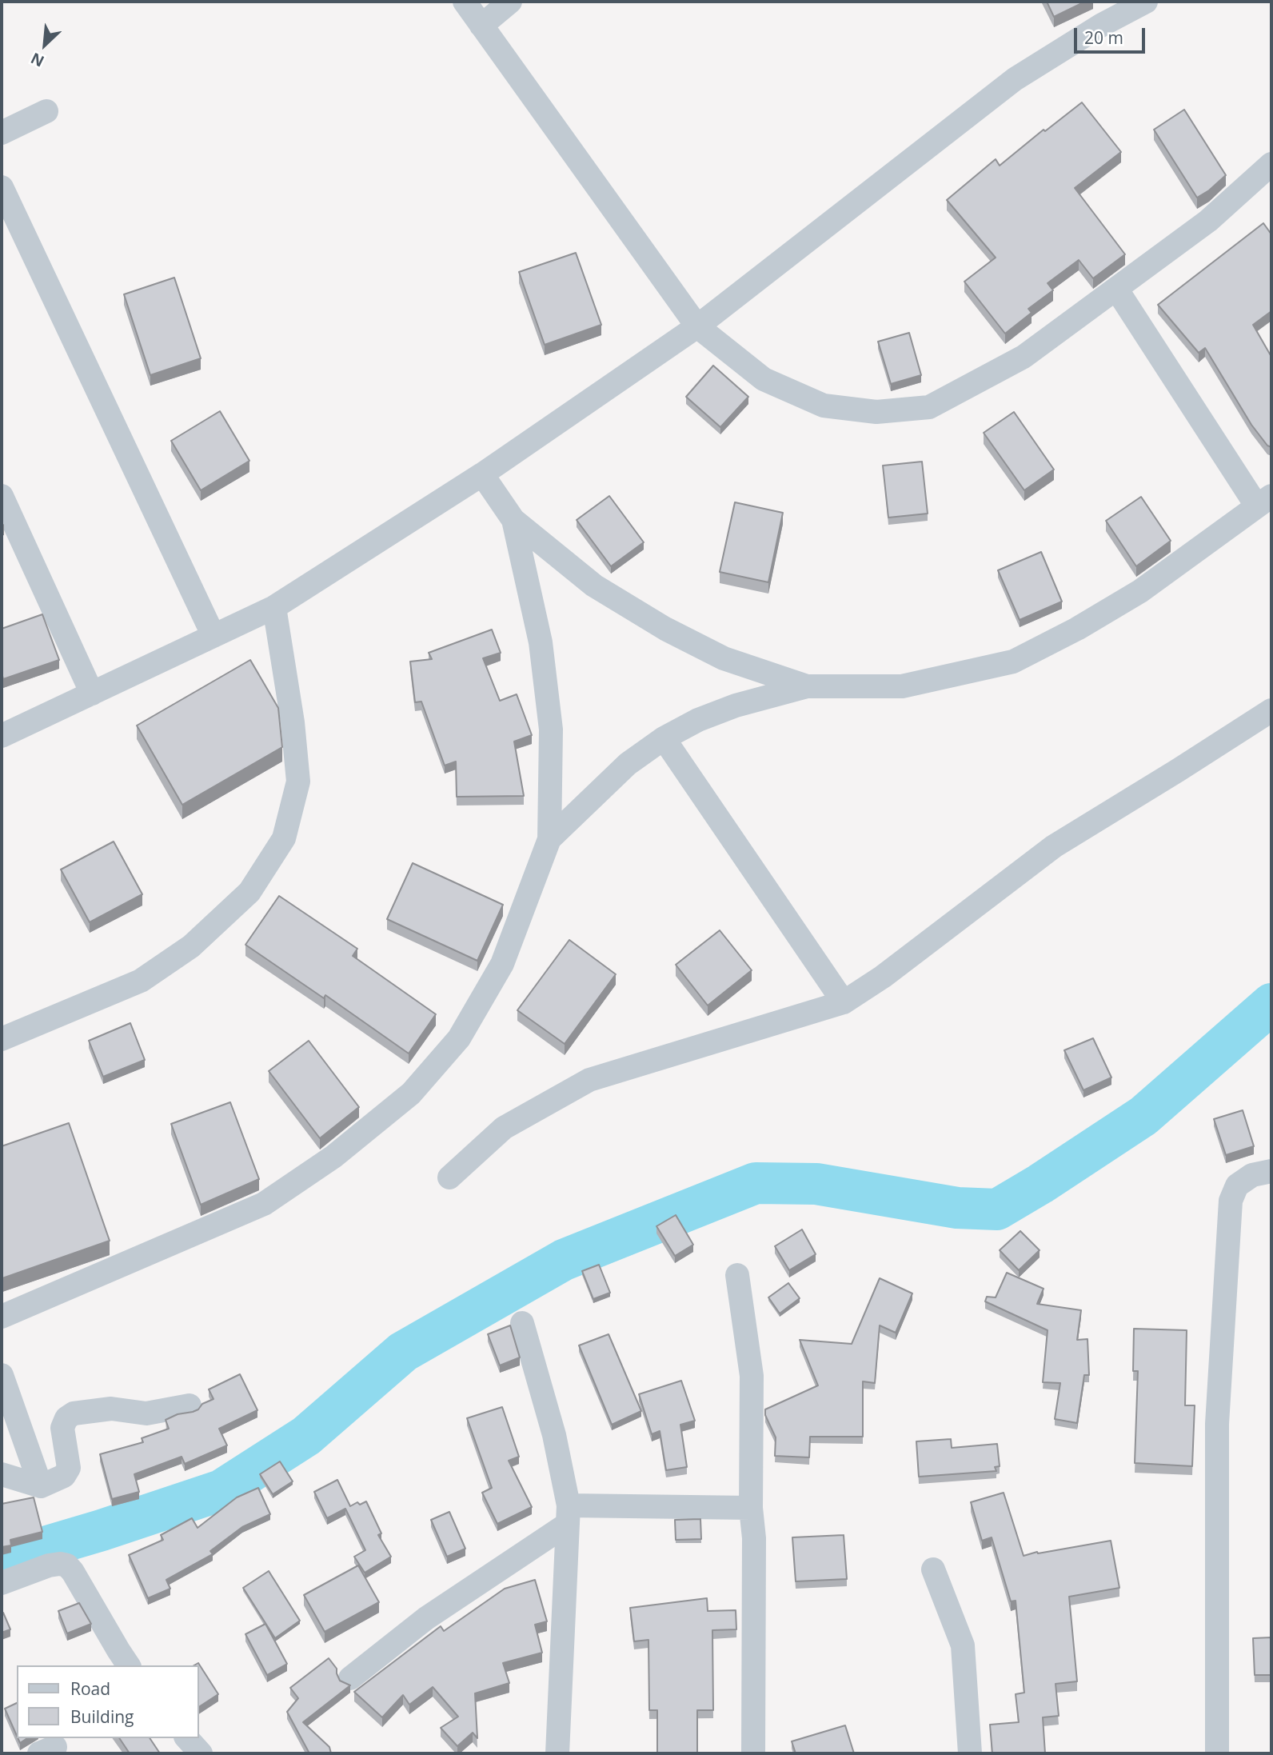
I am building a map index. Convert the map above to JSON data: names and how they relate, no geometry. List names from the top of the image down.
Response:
{
  "legend": ["Road", "Building"],
  "scale_bar": "20 m",
  "north": "bottom left"
}
